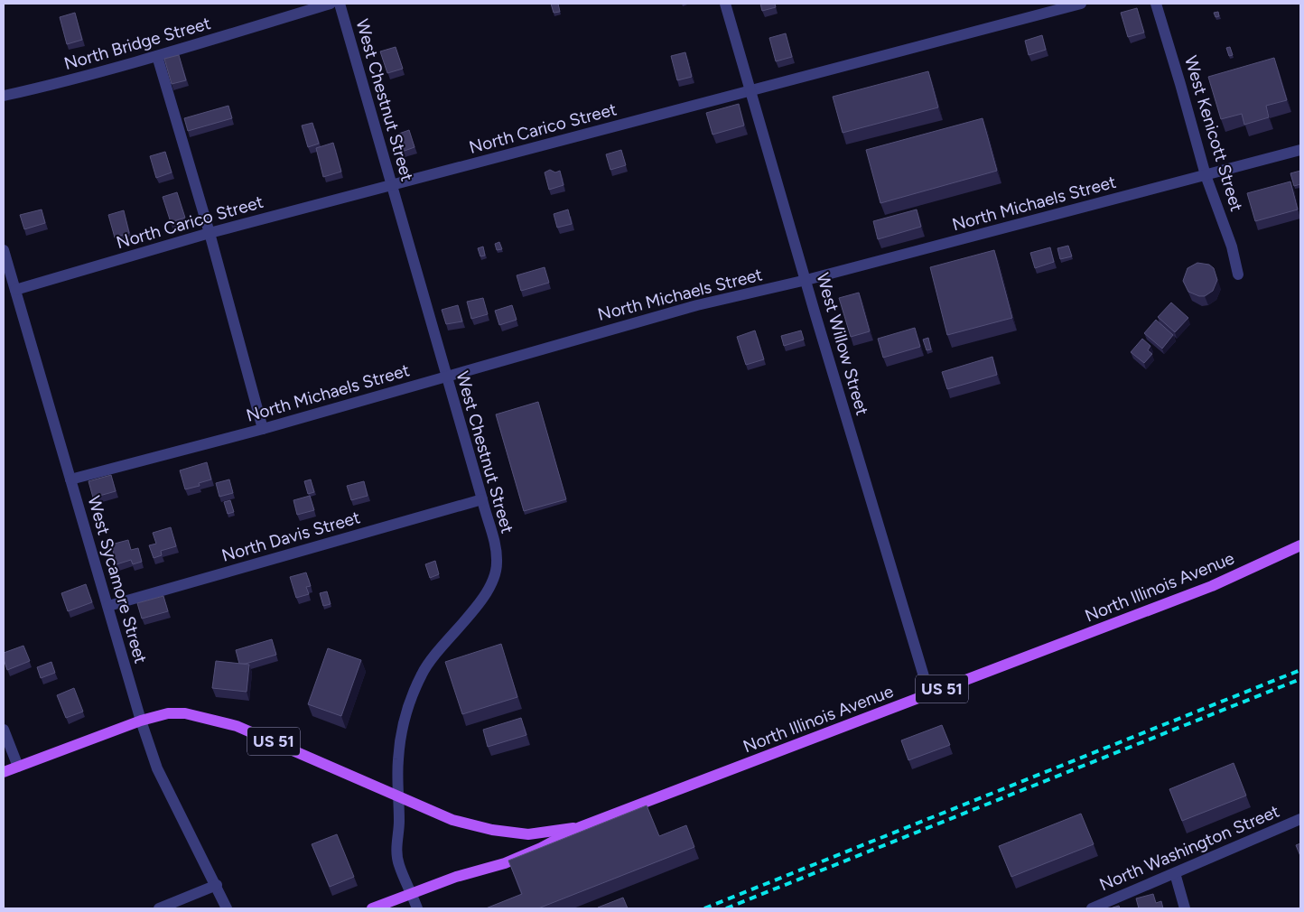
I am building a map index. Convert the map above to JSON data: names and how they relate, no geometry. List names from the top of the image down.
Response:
{
  "streets": {
    "main road": ["North Illinois Avenue", "US 51"],
    "street": [
      "North Bridge Street",
      "West Chestnut Street",
      "North Carico Street",
      "West Kenicott Street",
      "North Michaels Street",
      "West Willow Street",
      "North Davis Street",
      "West Sycamore Street",
      "North Washington Street"
    ]
  },
  "crossings": [
    ["West Chestnut Street", "North Carico Street"],
    ["West Chestnut Street", "North Michaels Street"],
    ["West Chestnut Street", "North Davis Street"],
    ["West Chestnut Street", "North Illinois Avenue"],
    ["West Chestnut Street", "US 51"],
    ["North Carico Street", "West Willow Street"],
    ["North Carico Street", "West Sycamore Street"],
    ["West Kenicott Street", "North Michaels Street"],
    ["North Michaels Street", "West Willow Street"],
    ["North Michaels Street", "West Sycamore Street"],
    ["West Willow Street", "North Illinois Avenue"],
    ["North Davis Street", "West Sycamore Street"],
    ["West Sycamore Street", "US 51"],
    ["North Illinois Avenue", "US 51"]
  ]
}
